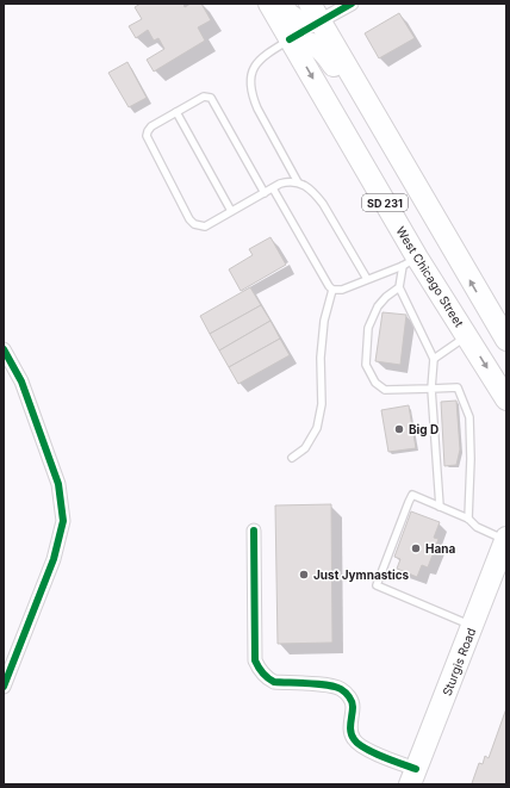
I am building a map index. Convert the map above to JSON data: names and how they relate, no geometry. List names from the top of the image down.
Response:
{
  "streets": {
    "main road": ["SD 231", "West Chicago Street", "Sturgis Road"]
  },
  "places": ["Big D", "Hana", "Just Jymnastics"]
}
